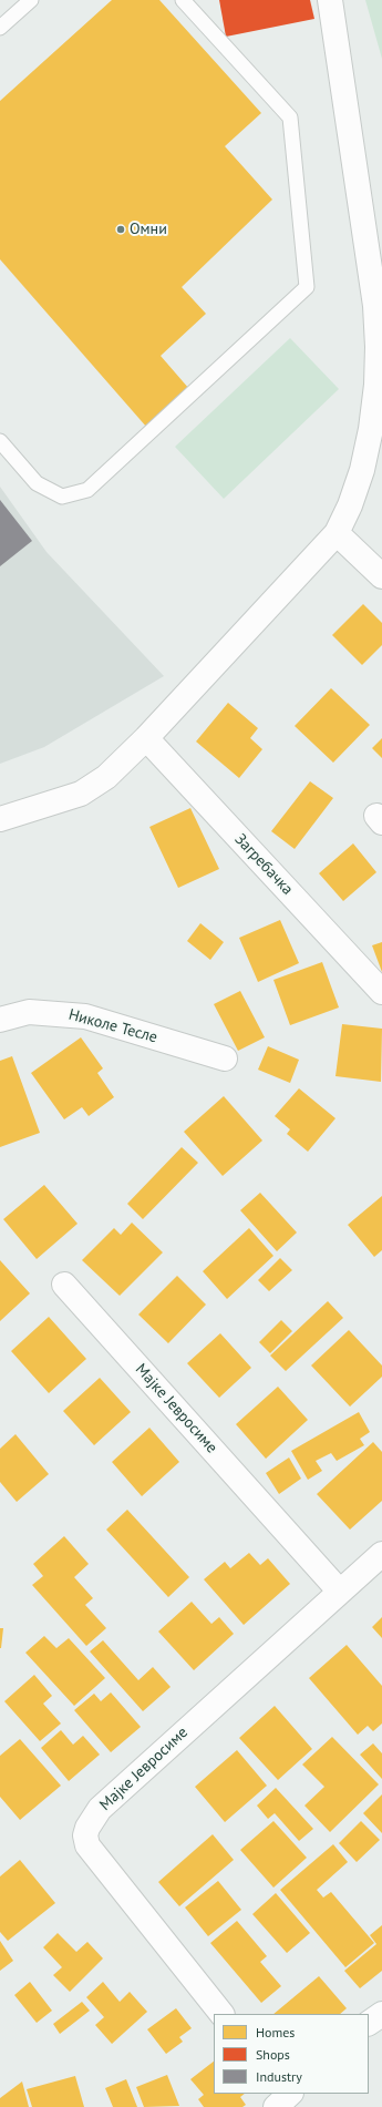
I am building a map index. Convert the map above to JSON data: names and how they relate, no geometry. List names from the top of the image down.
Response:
{
  "streets": {
    "street": ["Загребачка", "Николе Тесле", "Мајке Јевросиме"]
  },
  "places": ["Омни"],
  "legend": ["Homes", "Shops", "Industry"]
}
